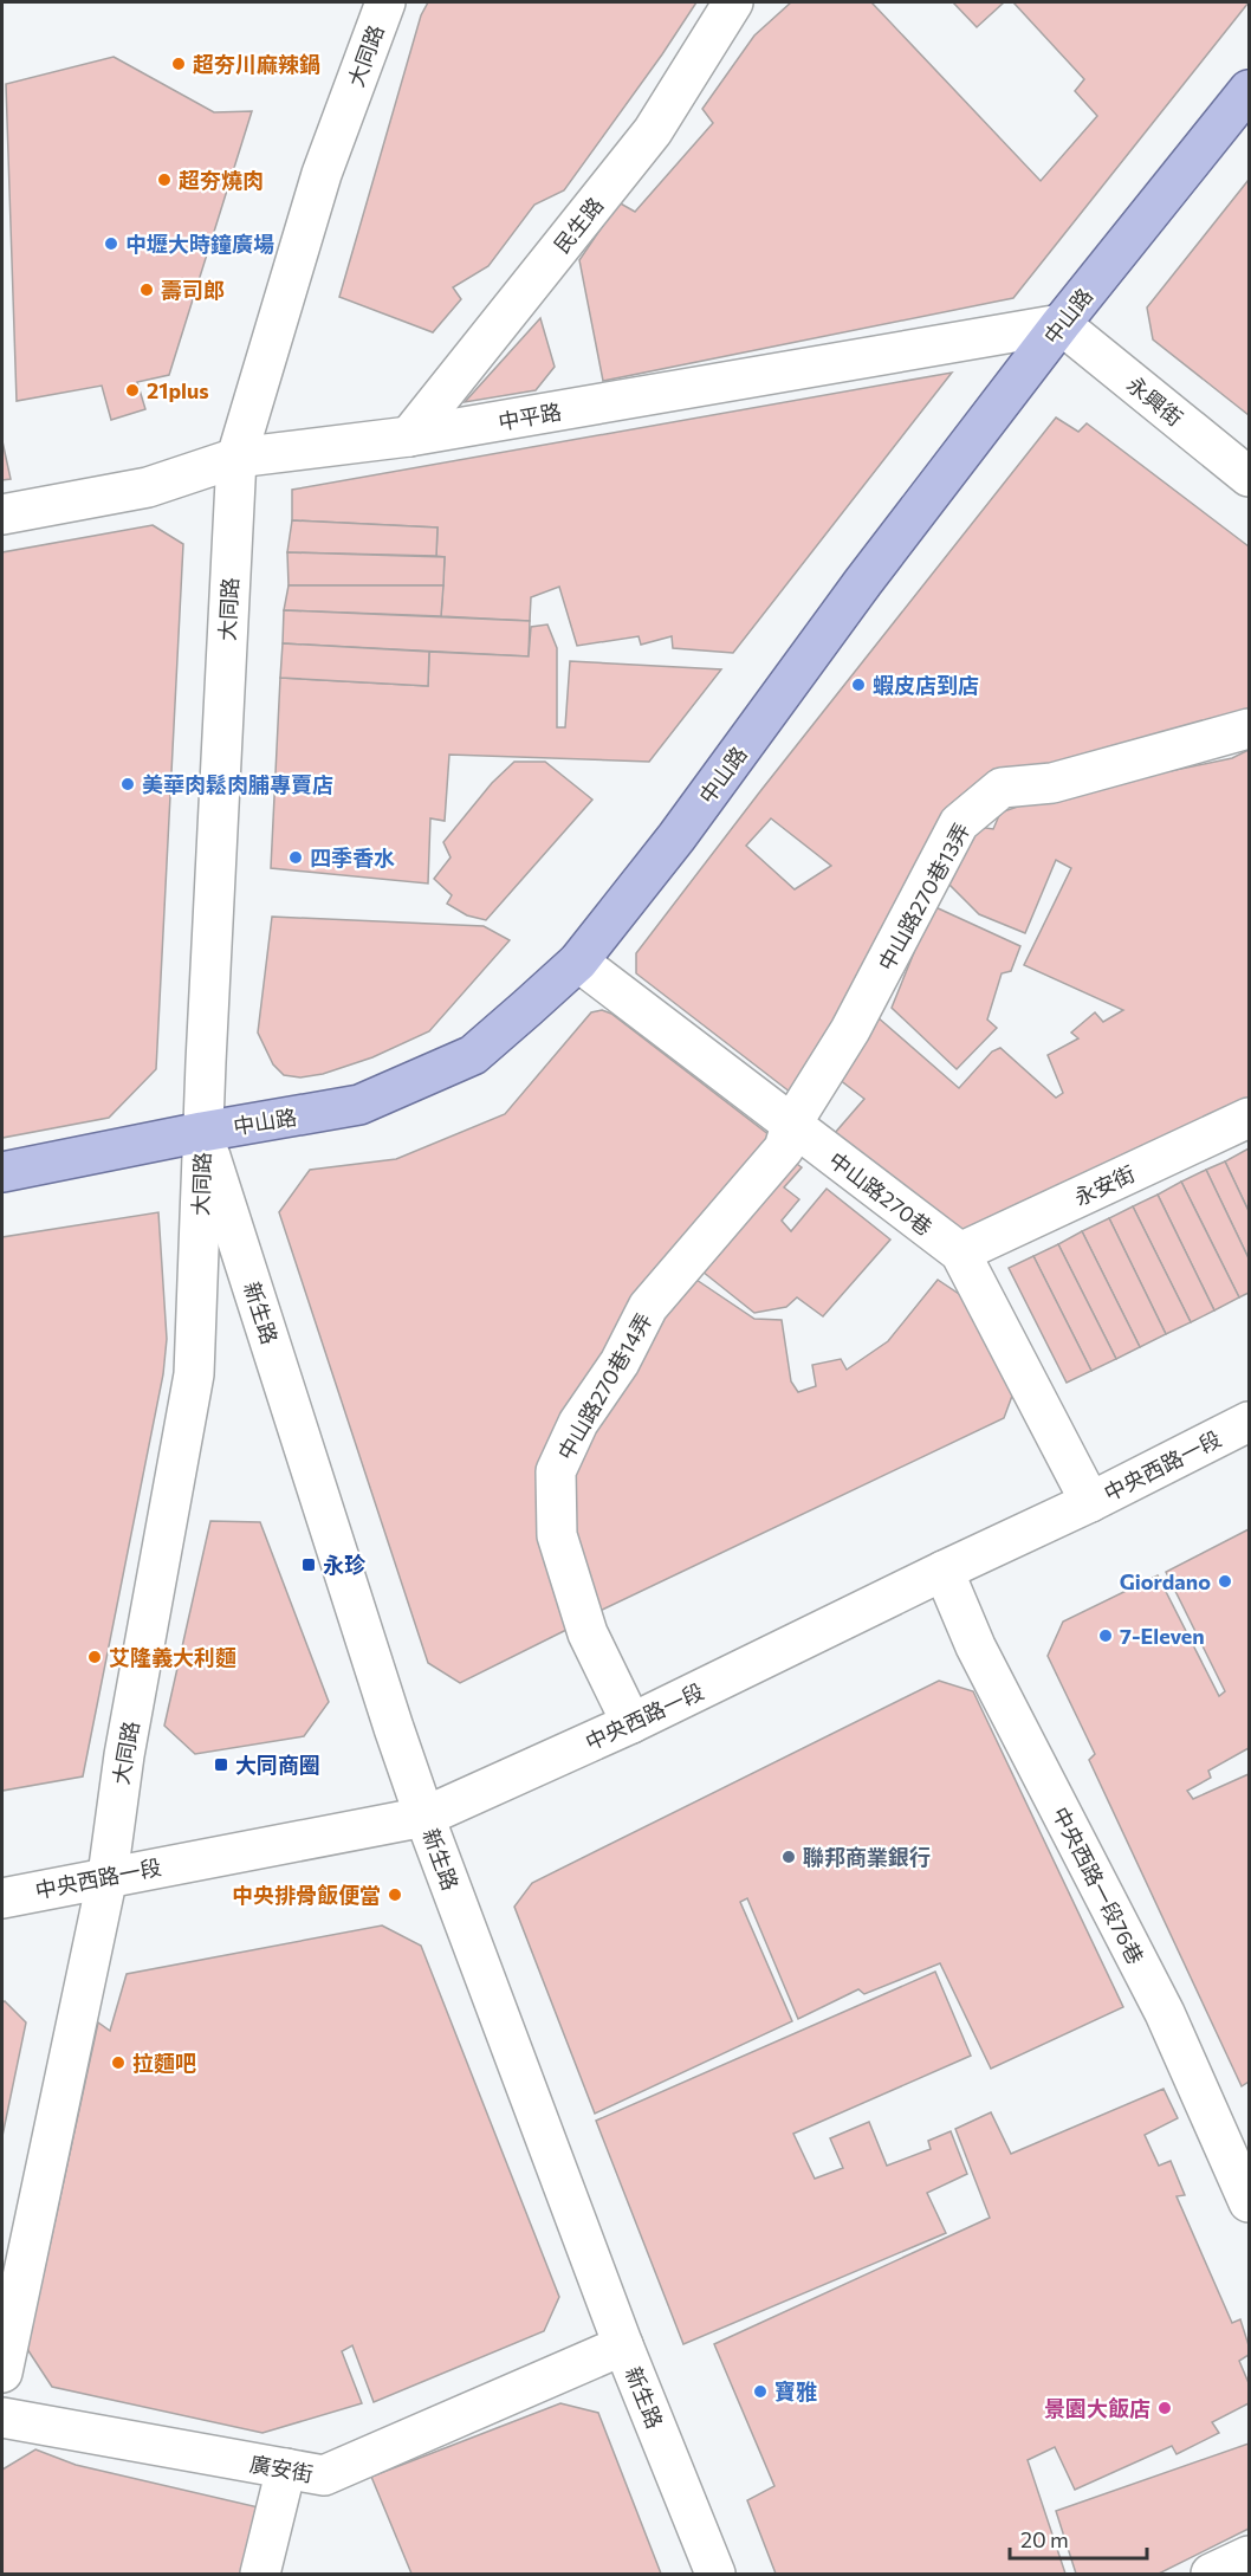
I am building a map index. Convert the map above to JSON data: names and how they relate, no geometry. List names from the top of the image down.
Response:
{
  "streets": {
    "main road": ["中山路"],
    "street": [
      "大同路",
      "民生路",
      "永興街",
      "中平路",
      "中山路270巷13弄",
      "永安街",
      "中山路270巷",
      "新生路",
      "中山路270巷14弄",
      "中央西路一段",
      "中央西路一段76巷",
      "廣安街"
    ]
  },
  "crossings": [
    ["大同路", "中山路"],
    ["大同路", "中平路"],
    ["大同路", "新生路"],
    ["大同路", "中央西路一段"],
    ["民生路", "中平路"],
    ["中山路", "永興街"],
    ["中山路", "中平路"],
    ["中山路", "中山路270巷"],
    ["中山路", "新生路"],
    ["永興街", "中平路"],
    ["中山路270巷13弄", "中山路270巷"],
    ["中山路270巷13弄", "中山路270巷14弄"],
    ["永安街", "中山路270巷"],
    ["中山路270巷", "中山路270巷14弄"],
    ["中山路270巷", "中央西路一段"],
    ["新生路", "中央西路一段"],
    ["新生路", "廣安街"],
    ["中山路270巷14弄", "中央西路一段"],
    ["中央西路一段", "中央西路一段76巷"]
  ],
  "places": {
    "other": [
      "超夯川麻辣鍋",
      "超夯燒肉",
      "中壢大時鐘廣場",
      "壽司郎",
      "21plus",
      "蝦皮店到店",
      "美華肉鬆肉脯專賣店",
      "四季香水",
      "Giordano",
      "7-Eleven",
      "艾隆義大利麵",
      "聯邦商業銀行",
      "中央排骨飯便當",
      "拉麵吧",
      "寶雅",
      "景園大飯店"
    ],
    "transit": ["永珍", "大同商圈"]
  },
  "scale_bar": "20 m"
}
